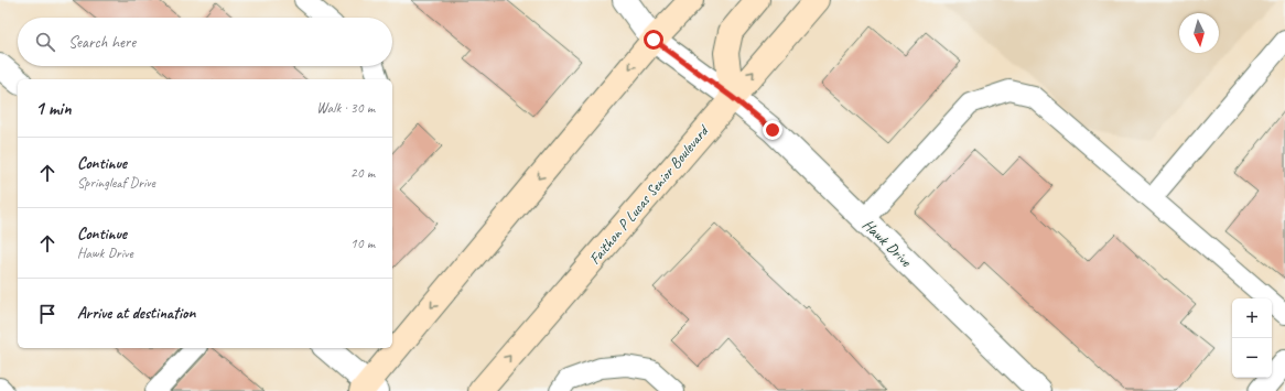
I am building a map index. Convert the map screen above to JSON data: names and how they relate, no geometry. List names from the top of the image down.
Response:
{
  "streets": {
    "main road": ["Faithon P Lucas Senior Boulevard"],
    "street": ["Hawk Drive"]
  },
  "crossings": [
    ["Faithon P Lucas Senior Boulevard", "Hawk Drive"]
  ],
  "north": "bottom",
  "page": {
    "search": "Search here",
    "heading": ["1 min", "Walk · 30 m"],
    "list": [
      ["Continue", "Springleaf Drive", "20 m"],
      ["Continue", "Hawk Drive", "10 m"],
      "Arrive at destination"
    ],
    "map_buttons": ["+", "−"]
  }
}
